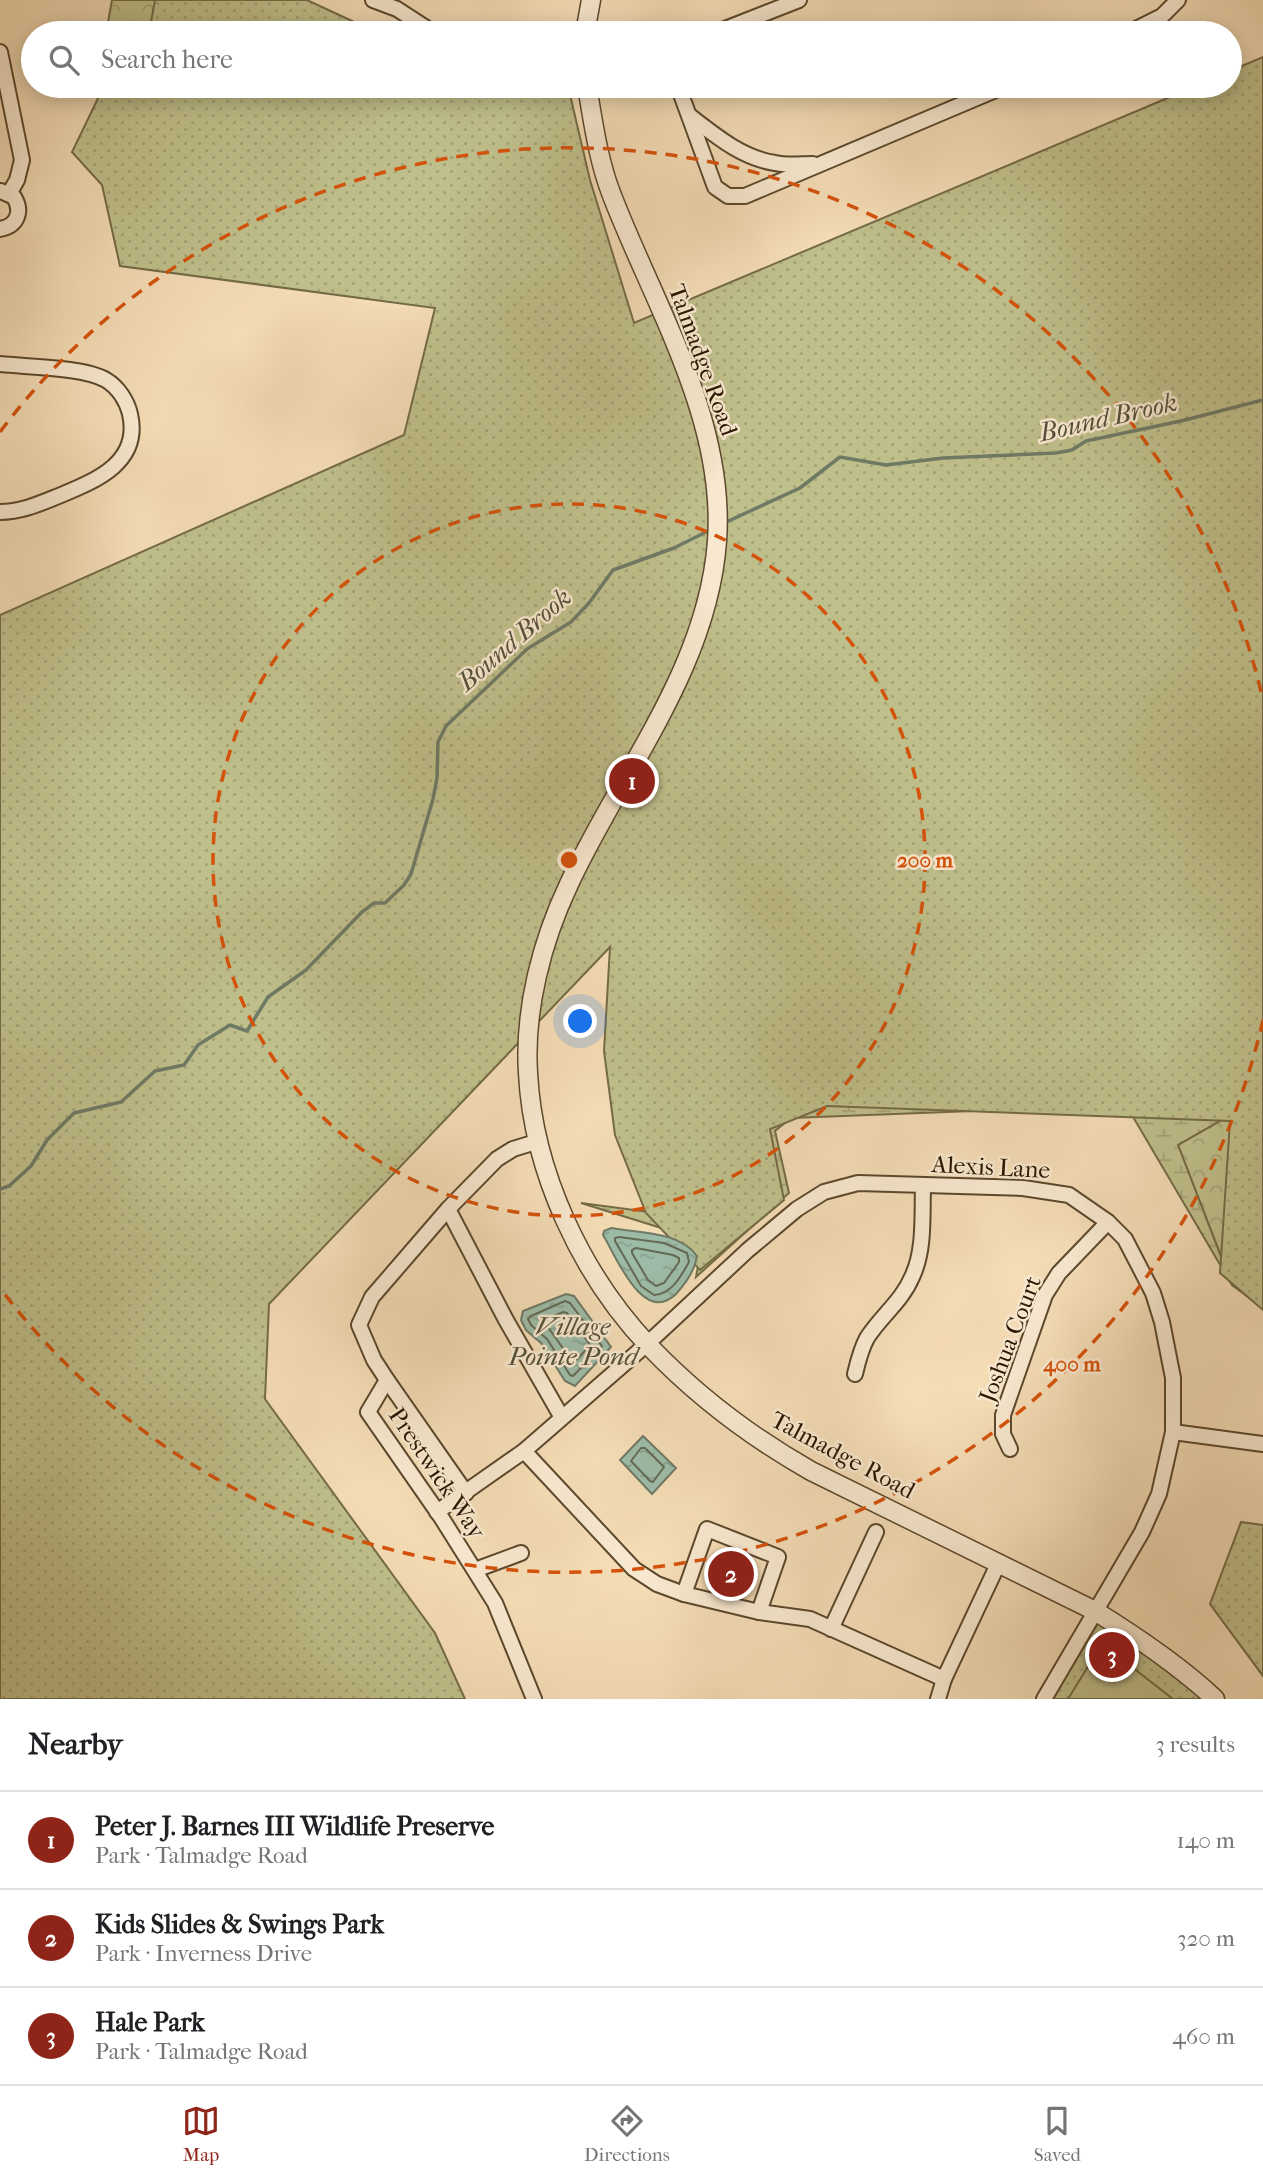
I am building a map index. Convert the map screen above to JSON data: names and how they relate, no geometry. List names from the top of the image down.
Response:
{
  "streets": {
    "street": [
      "Talmadge Road",
      "Alexis Lane",
      "Joshua Court",
      "Prestwick Way"
    ]
  },
  "crossings": [
    ["Talmadge Road", "Alexis Lane"],
    ["Talmadge Road", "Prestwick Way"],
    ["Alexis Lane", "Joshua Court"],
    ["Alexis Lane", "Prestwick Way"]
  ],
  "water": ["Bound Brook", "Village Pointe Pond"],
  "page": {
    "search": "Search here",
    "pins": ["1", "2", "3"],
    "heading": ["Nearby", "3 results"],
    "list": [
      {
        "mark": "1",
        "name": "Peter J. Barnes III Wildlife Preserve",
        "note": "Park · Talmadge Road",
        "value": "140 m"
      },
      {
        "mark": "2",
        "name": "Kids Slides & Swings Park",
        "note": "Park · Inverness Drive",
        "value": "320 m"
      },
      {
        "mark": "3",
        "name": "Hale Park",
        "note": "Park · Talmadge Road",
        "value": "460 m"
      }
    ],
    "nav": ["Map", "Directions", "Saved"]
  },
  "rings": ["200 m", "400 m"]
}
